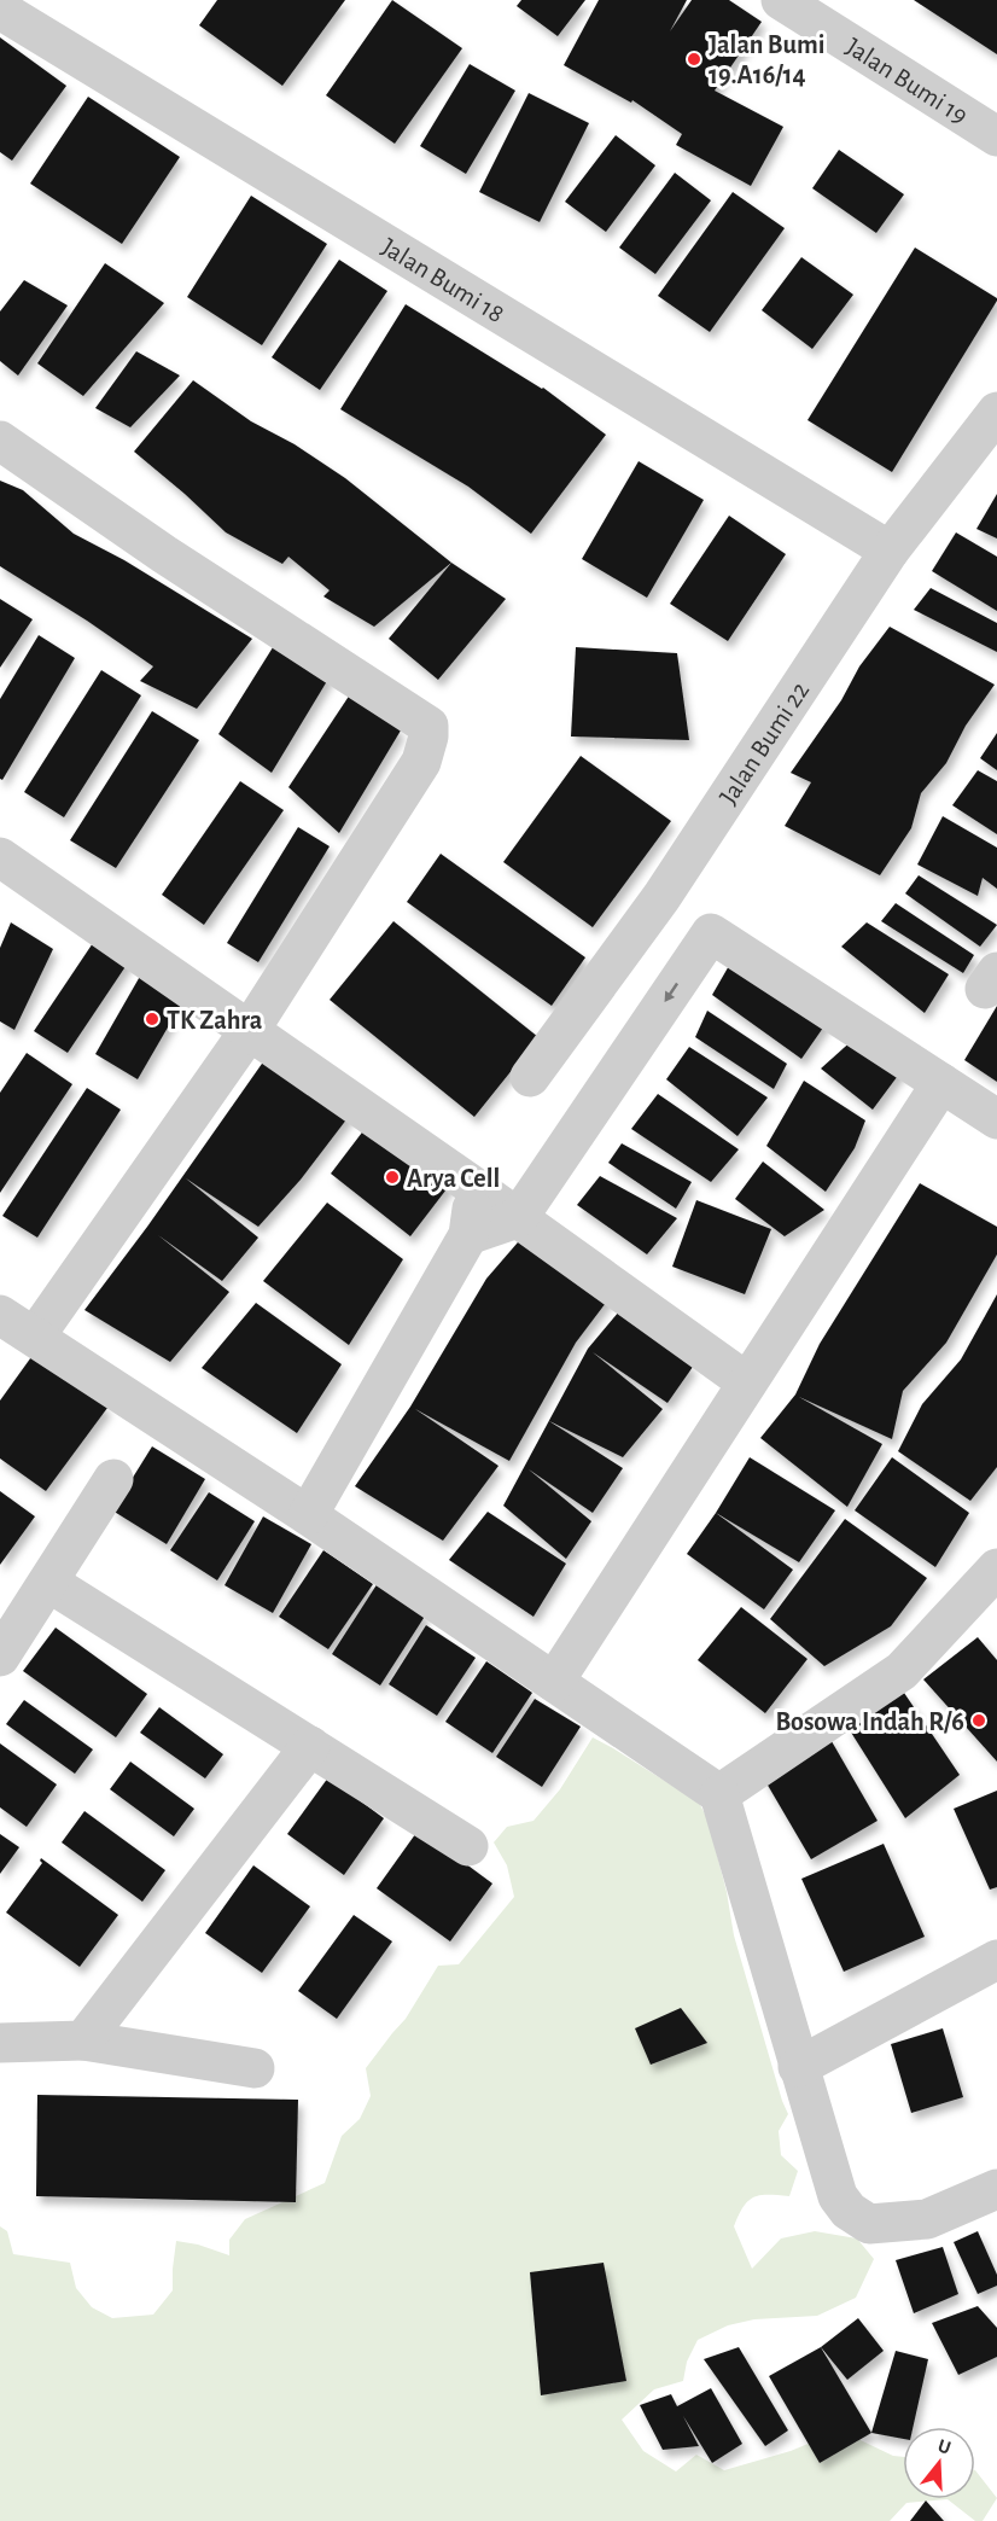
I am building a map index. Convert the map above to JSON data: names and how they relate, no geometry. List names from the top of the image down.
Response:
{
  "streets": {
    "street": ["Jalan Bumi 19", "Jalan Bumi 18", "Jalan Bumi 22"]
  },
  "crossings": [
    ["Jalan Bumi 18", "Jalan Bumi 22"]
  ],
  "places": [
    "Jalan Bumi 19.A16/14",
    "TK Zahra",
    "Arya Cell",
    "Bosowa Indah R/6"
  ],
  "north": "top"
}
